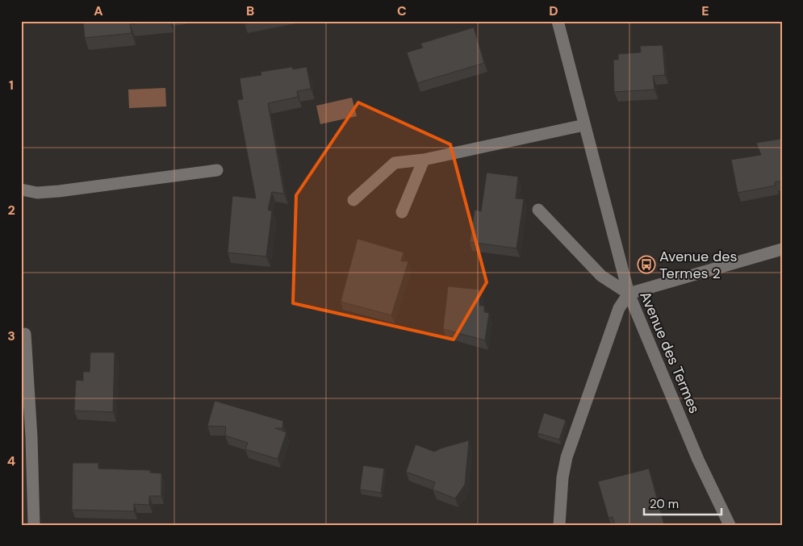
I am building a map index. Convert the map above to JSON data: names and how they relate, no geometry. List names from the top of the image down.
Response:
{
  "streets": {
    "street": ["Avenue des Termes"]
  },
  "places": {
    "bus stop": ["Avenue des Termes 2"]
  },
  "scale_bar": "20 m",
  "grid": {
    "columns": [
      "A",
      "B",
      "C",
      "D",
      "E"
    ],
    "rows": [
      "1",
      "2",
      "3",
      "4"
    ]
  }
}
